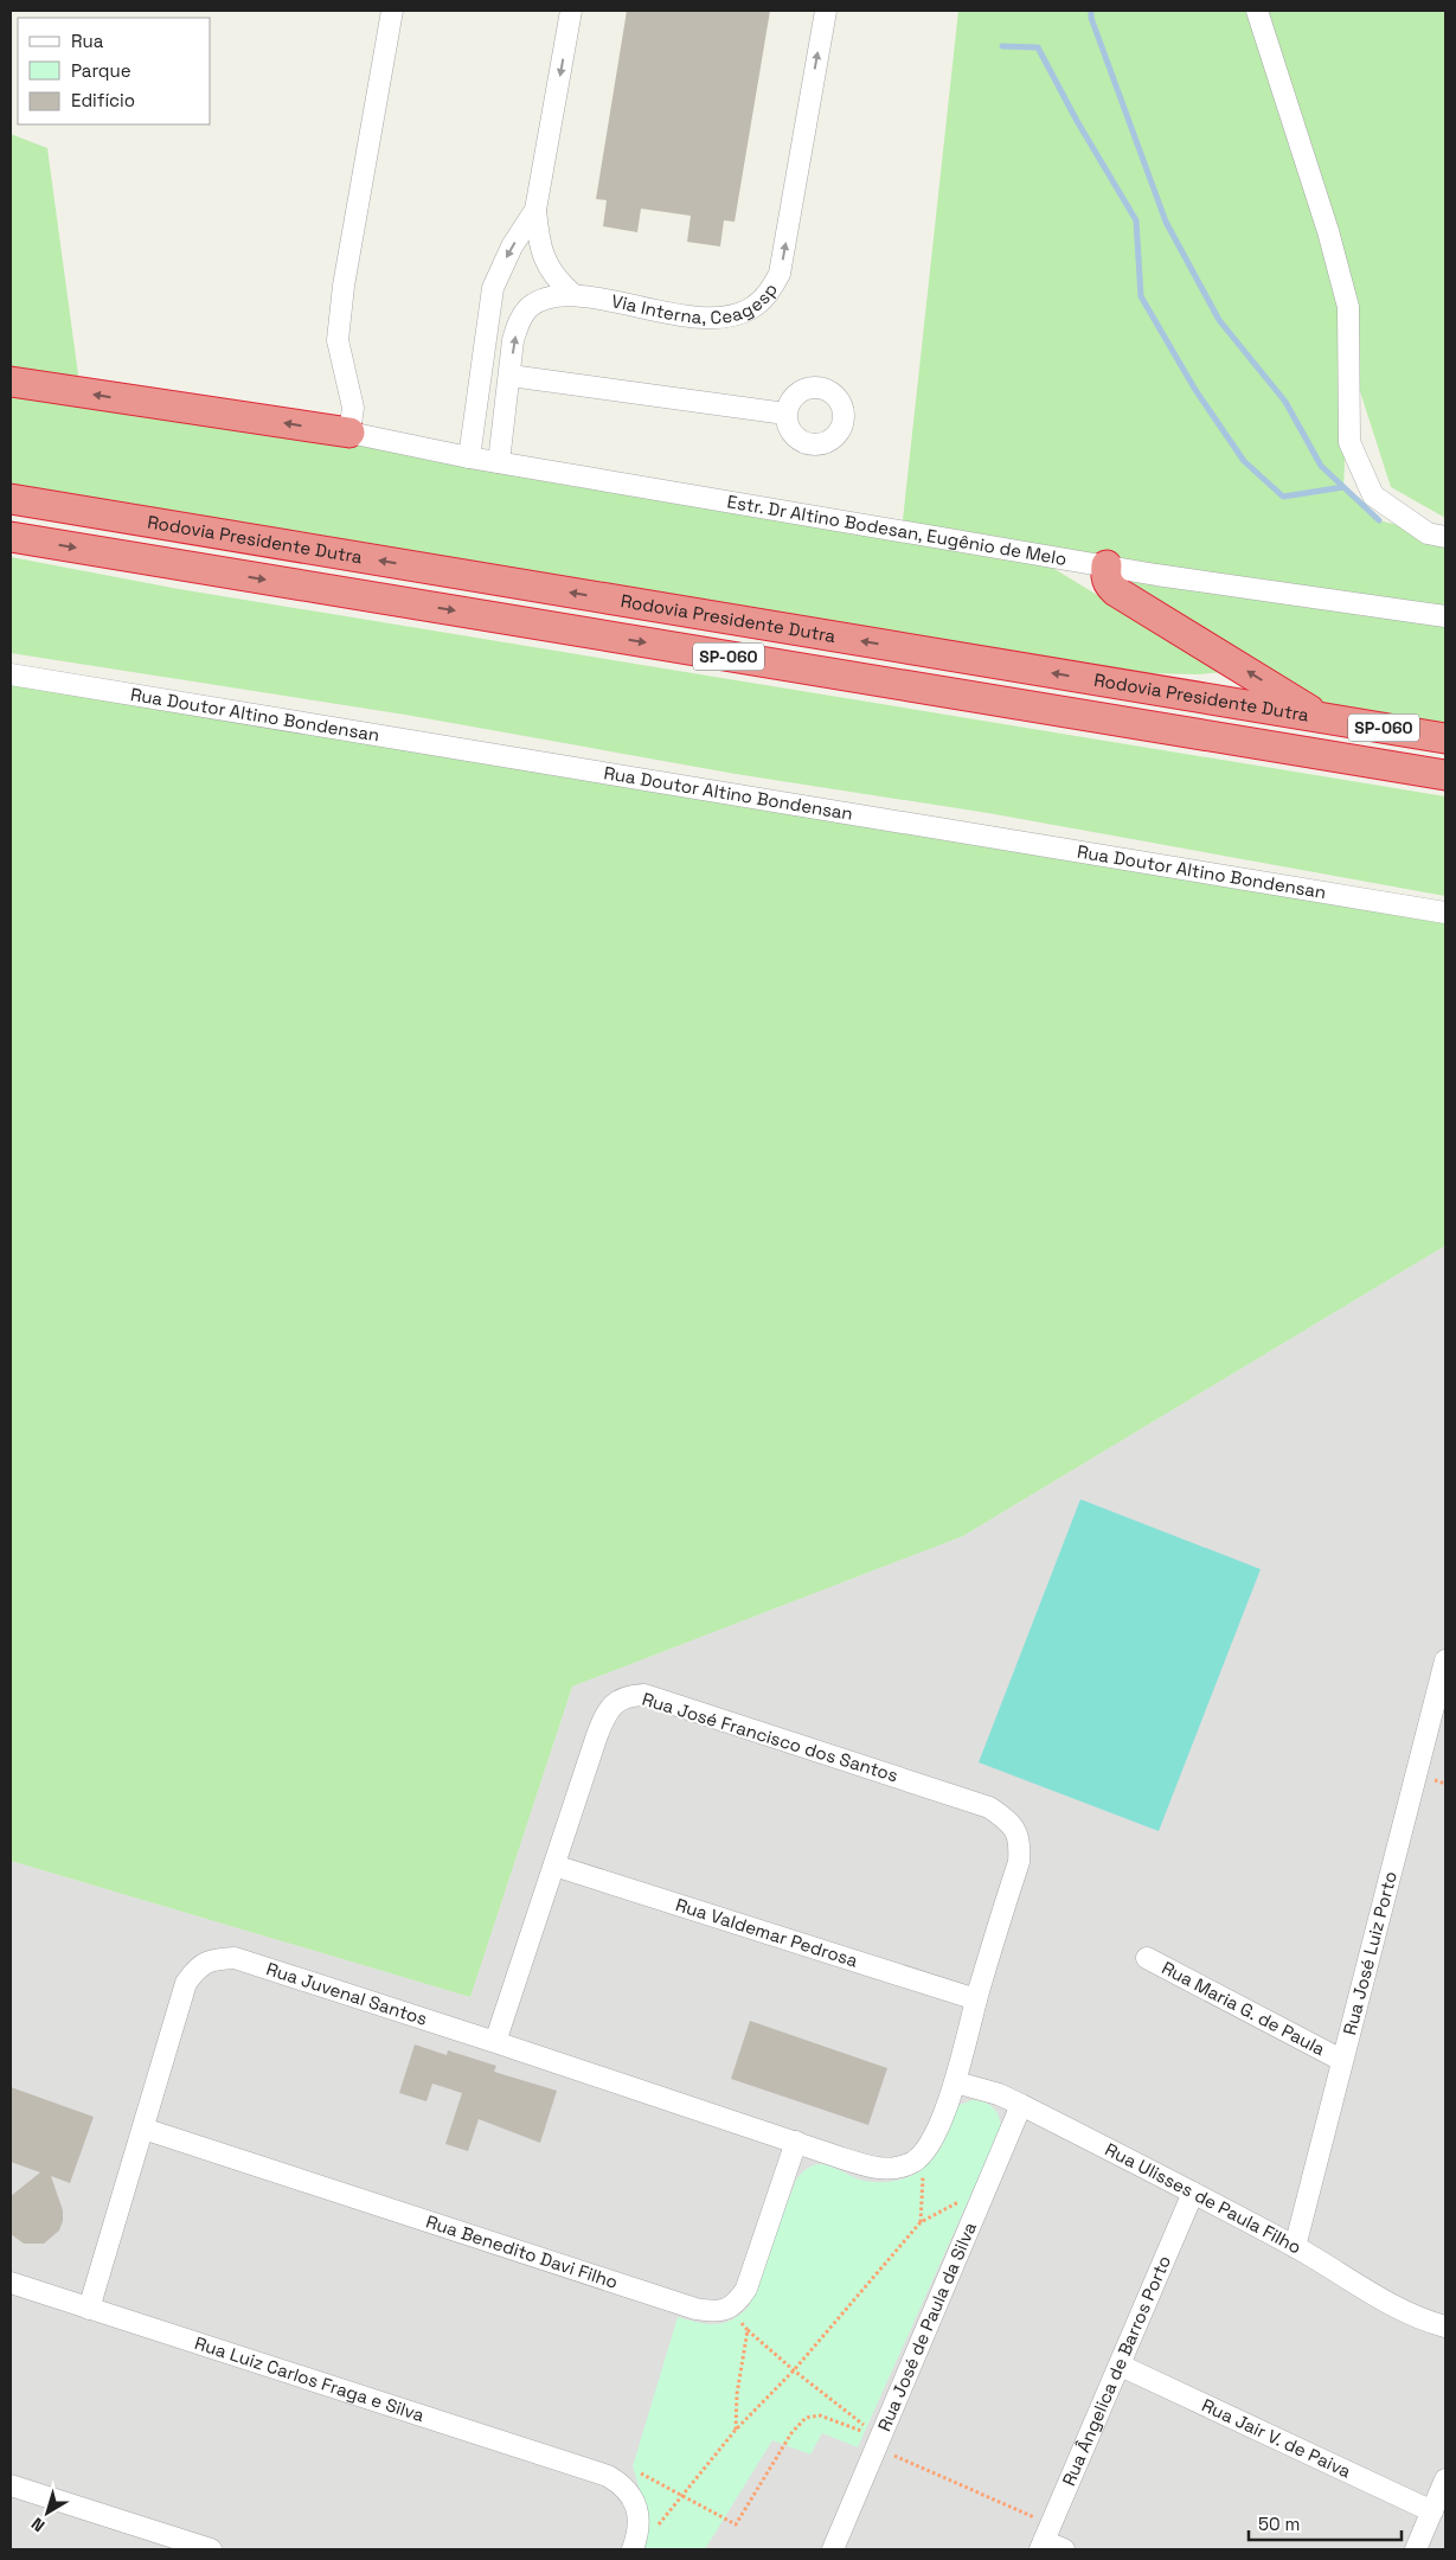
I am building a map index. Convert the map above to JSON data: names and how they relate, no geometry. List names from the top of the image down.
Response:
{
  "streets": {
    "highway": ["Rodovia Presidente Dutra", "SP-060"],
    "street": [
      "Via Interna, Ceagesp",
      "Estr. Dr Altino Bodesan, Eugênio de Melo",
      "Rua Doutor Altino Bondensan",
      "Rua José Francisco dos Santos",
      "Rua Valdemar Pedrosa",
      "Rua José Luiz Porto",
      "Rua Juvenal Santos",
      "Rua Maria G. de Paula",
      "Rua Ulisses de Paula Filho",
      "Rua Benedito Davi Filho",
      "Rua José de Paula da Silva",
      "Rua Ângelica de Barros Porto",
      "Rua Luiz Carlos Fraga e Silva",
      "Rua Jair V. de Paiva"
    ]
  },
  "crossings": [
    ["Via Interna, Ceagesp", "Estr. Dr Altino Bodesan, Eugênio de Melo"],
    ["Rua José Francisco dos Santos", "Rua Valdemar Pedrosa"],
    ["Rua José Francisco dos Santos", "Rua Juvenal Santos"],
    ["Rua José Francisco dos Santos", "Rua Ulisses de Paula Filho"],
    ["Rua José Luiz Porto", "Rua Maria G. de Paula"],
    ["Rua José Luiz Porto", "Rua Ulisses de Paula Filho"],
    ["Rua Juvenal Santos", "Rua Benedito Davi Filho"],
    ["Rua Juvenal Santos", "Rua Luiz Carlos Fraga e Silva"],
    ["Rua Ulisses de Paula Filho", "Rua José de Paula da Silva"],
    ["Rua Ulisses de Paula Filho", "Rua Ângelica de Barros Porto"],
    ["Rua Ângelica de Barros Porto", "Rua Jair V. de Paiva"]
  ],
  "legend": ["Rua", "Parque", "Edifício"],
  "scale_bar": "50 m",
  "north": "bottom left"
}
